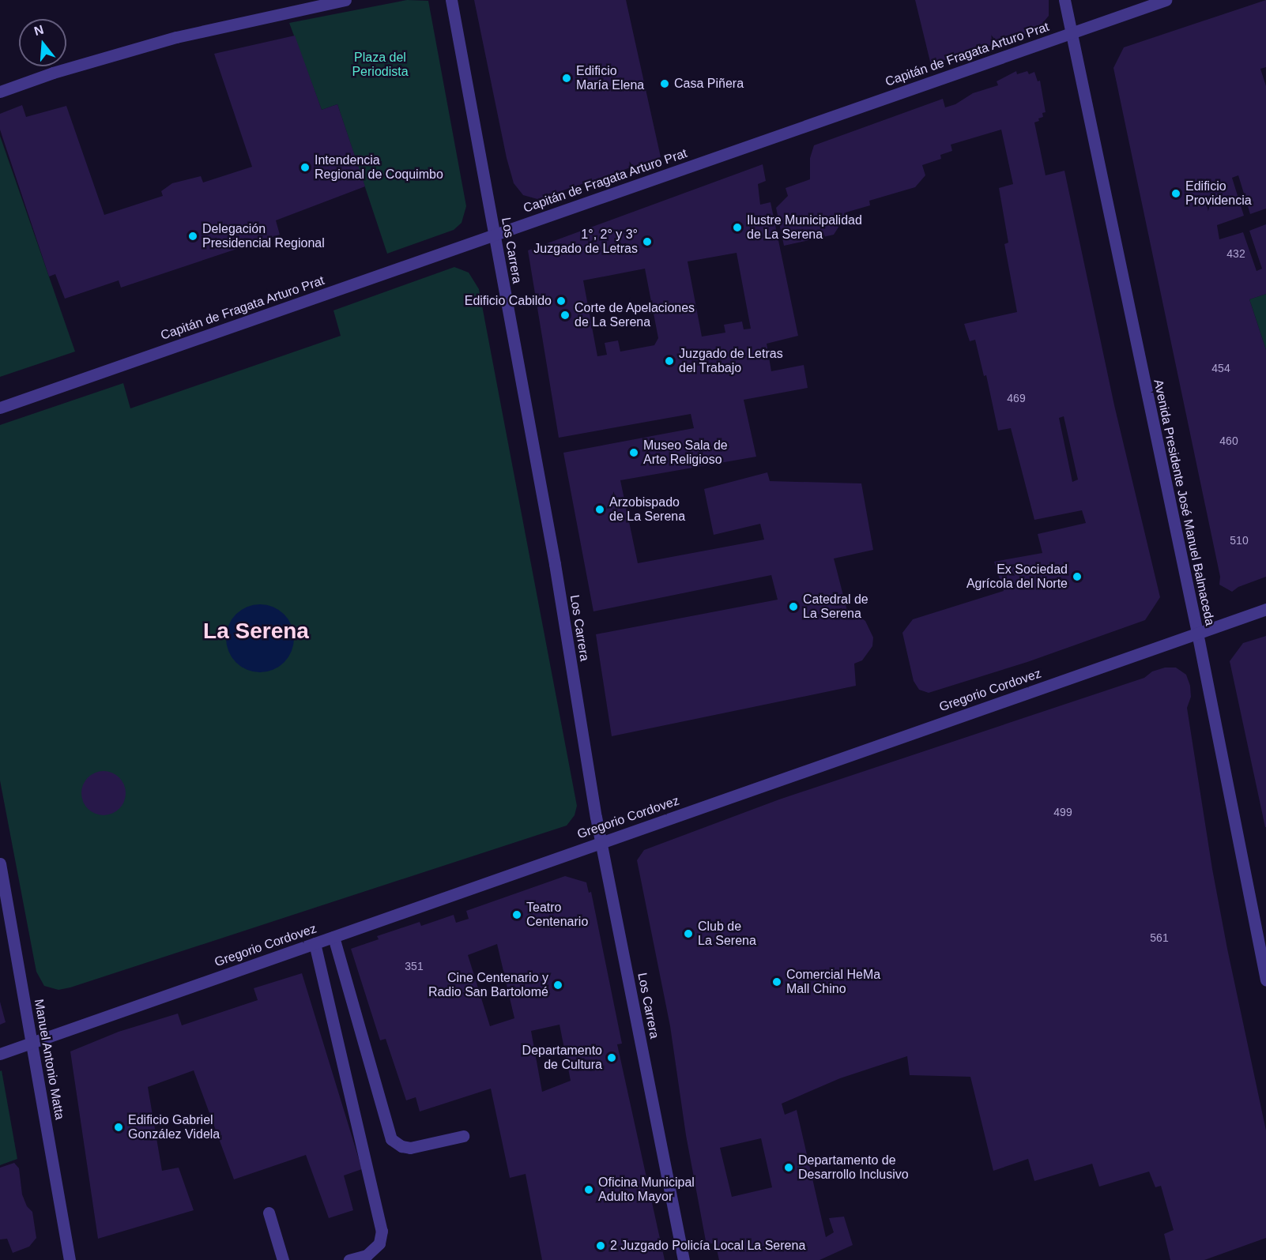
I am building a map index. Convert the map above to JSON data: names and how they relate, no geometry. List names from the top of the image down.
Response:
{
  "streets": {
    "street": [
      "Capitán de Fragata Arturo Prat",
      "Los Carrera",
      "Avenida Presidente José Manuel Balmaceda",
      "Gregorio Cordovez",
      "Manuel Antonio Matta"
    ]
  },
  "crossings": [
    ["Capitán de Fragata Arturo Prat", "Los Carrera"],
    ["Capitán de Fragata Arturo Prat", "Avenida Presidente José Manuel Balmaceda"],
    ["Los Carrera", "Gregorio Cordovez"],
    ["Avenida Presidente José Manuel Balmaceda", "Gregorio Cordovez"],
    ["Gregorio Cordovez", "Manuel Antonio Matta"]
  ],
  "districts": ["La Serena"],
  "parks": ["Plaza del Periodista"],
  "places": [
    "Edificio María Elena",
    "Casa Piñera",
    "Intendencia Regional de Coquimbo",
    "Edificio Providencia",
    "Ilustre Municipalidad de La Serena",
    "Delegación Presidencial Regional",
    "1°, 2° y 3° Juzgado de Letras",
    "Edificio Cabildo",
    "Corte de Apelaciones de La Serena",
    "Juzgado de Letras del Trabajo",
    "Museo Sala de Arte Religioso",
    "Arzobispado de La Serena",
    "Ex Sociedad Agrícola del Norte",
    "Catedral de La Serena",
    "Teatro Centenario",
    "Club de La Serena",
    "Comercial HeMa Mall Chino",
    "Cine Centenario y Radio San Bartolomé",
    "Departamento de Cultura",
    "Edificio Gabriel González Videla",
    "Departamento de Desarrollo Inclusivo",
    "Oficina Municipal Adulto Mayor",
    "2 Juzgado Policía Local La Serena"
  ],
  "house_numbers": [
    "432",
    "454",
    "469",
    "460",
    "510",
    "499",
    "561",
    "351"
  ],
  "north": "top"
}
